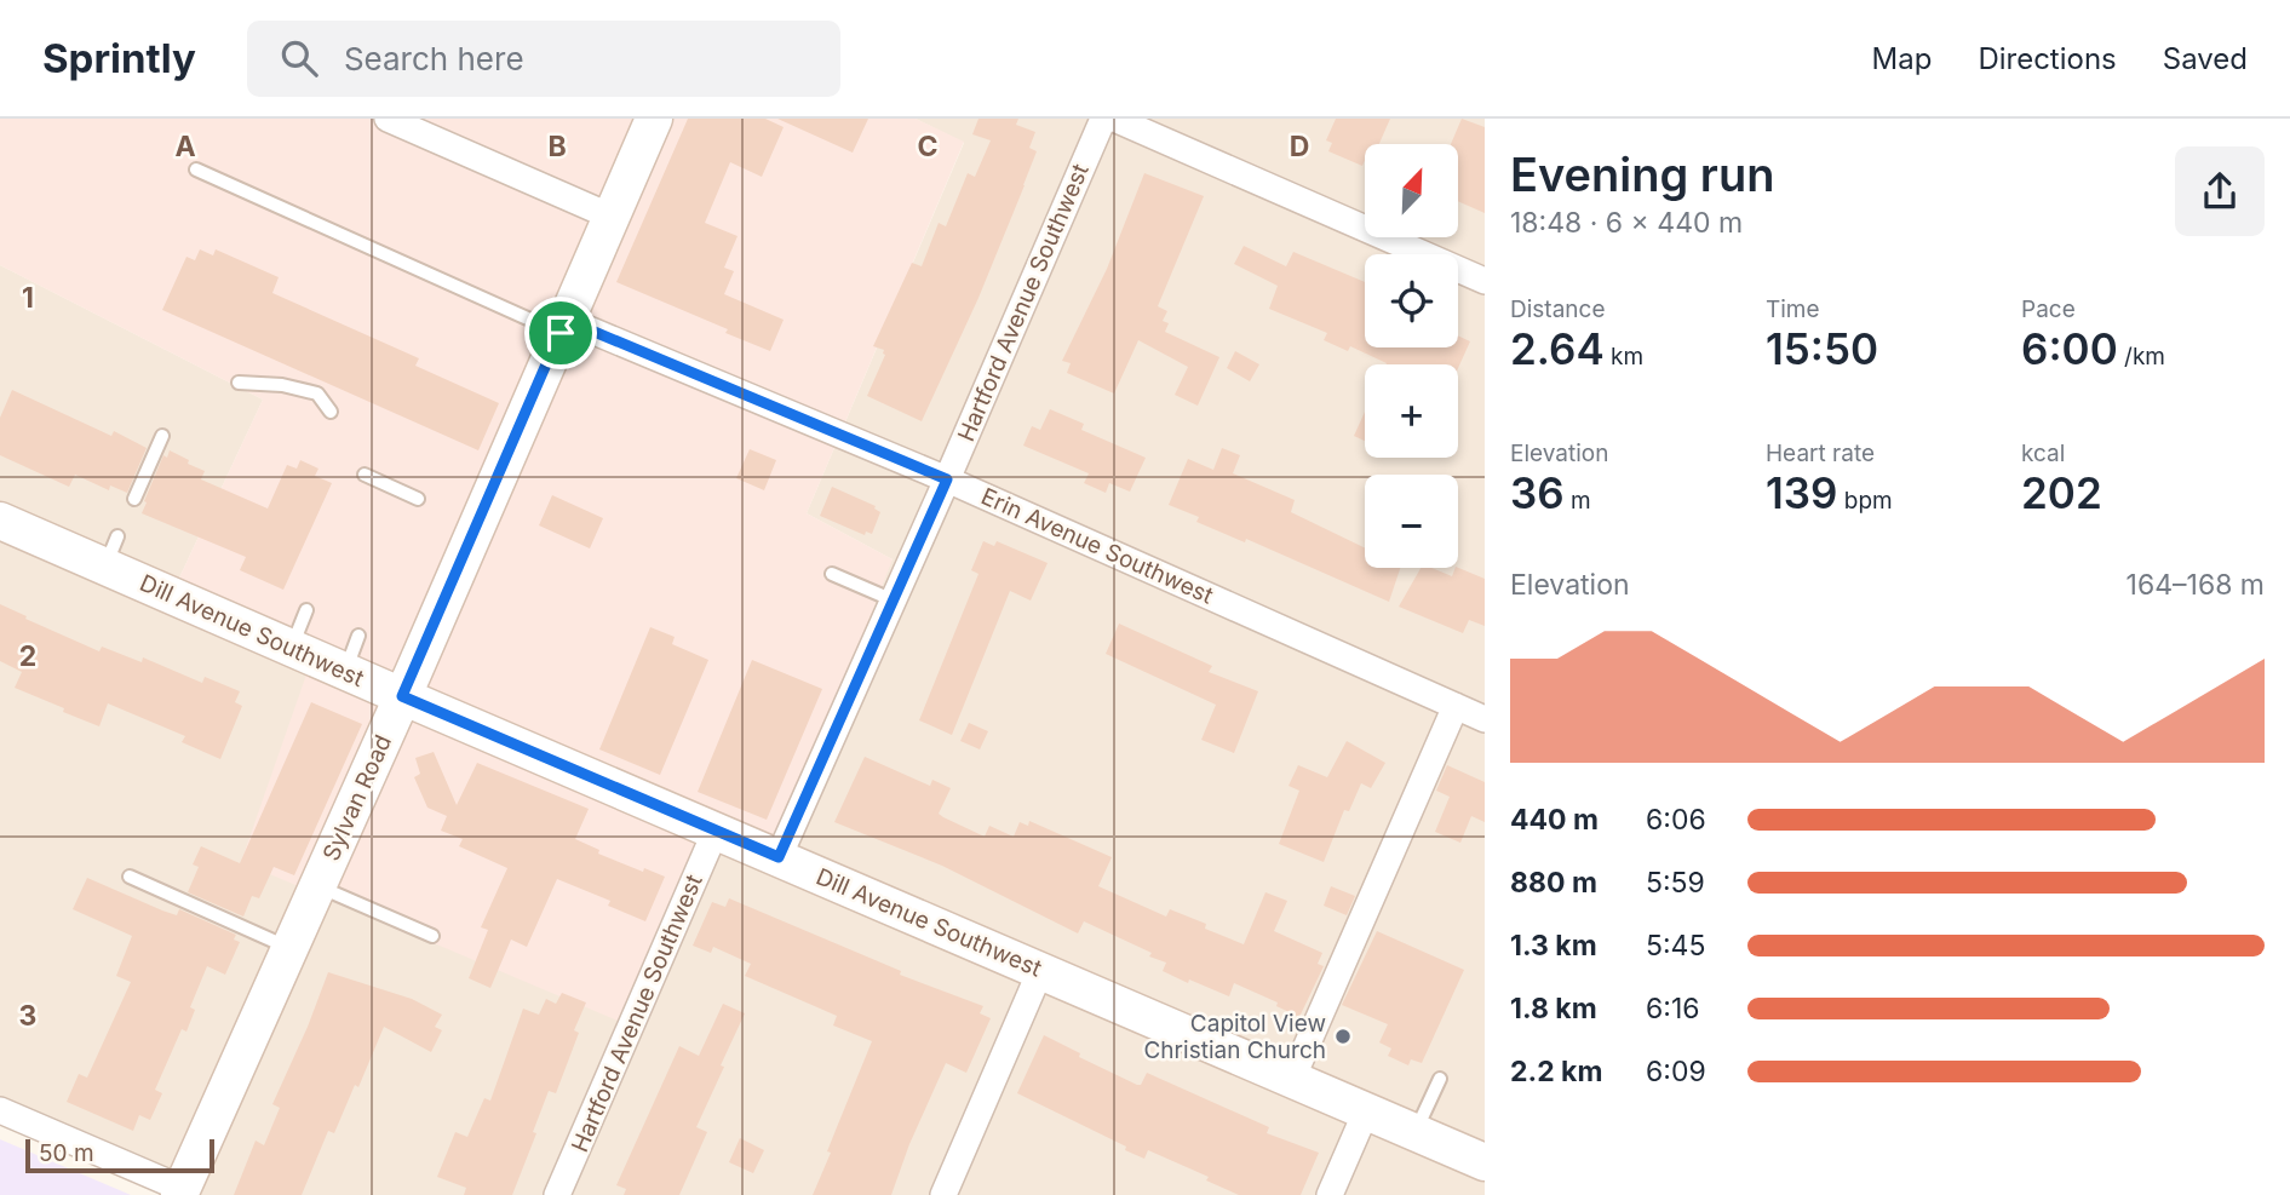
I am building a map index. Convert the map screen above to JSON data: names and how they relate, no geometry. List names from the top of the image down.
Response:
{
  "streets": {
    "main road": ["Dill Avenue Southwest", "Sylvan Road"],
    "street": ["Hartford Avenue Southwest", "Erin Avenue Southwest"]
  },
  "crossings": [
    ["Hartford Avenue Southwest", "Erin Avenue Southwest"],
    ["Hartford Avenue Southwest", "Dill Avenue Southwest"],
    ["Erin Avenue Southwest", "Sylvan Road"],
    ["Dill Avenue Southwest", "Sylvan Road"]
  ],
  "places": ["Capitol View Christian Church"],
  "scale_bar": "50 m",
  "north": "top right",
  "page": {
    "header": "Sprintly",
    "search": "Search here",
    "nav": ["Map", "Directions", "Saved"],
    "heading": ["Evening run", "18:48 · 6 × 440 m"],
    "map_buttons": ["+", "−"],
    "stats": [
      ["Distance", "2.64 km"],
      ["Time", "15:50"],
      ["Pace", "6:00 /km"],
      ["Elevation", "36 m"],
      ["Heart rate", "139 bpm"],
      ["kcal", "202"]
    ],
    "chart": ["Elevation", "164–168 m"],
    "list": [
      {
        "name": "440 m",
        "note": "6:06"
      },
      {
        "name": "880 m",
        "note": "5:59"
      },
      {
        "name": "1.3 km",
        "note": "5:45"
      },
      {
        "name": "1.8 km",
        "note": "6:16"
      },
      {
        "name": "2.2 km",
        "note": "6:09"
      }
    ],
    "scale": "50 m"
  },
  "grid": {
    "columns": [
      "A",
      "B",
      "C",
      "D"
    ],
    "rows": ["1", "2", "3"]
  }
}
